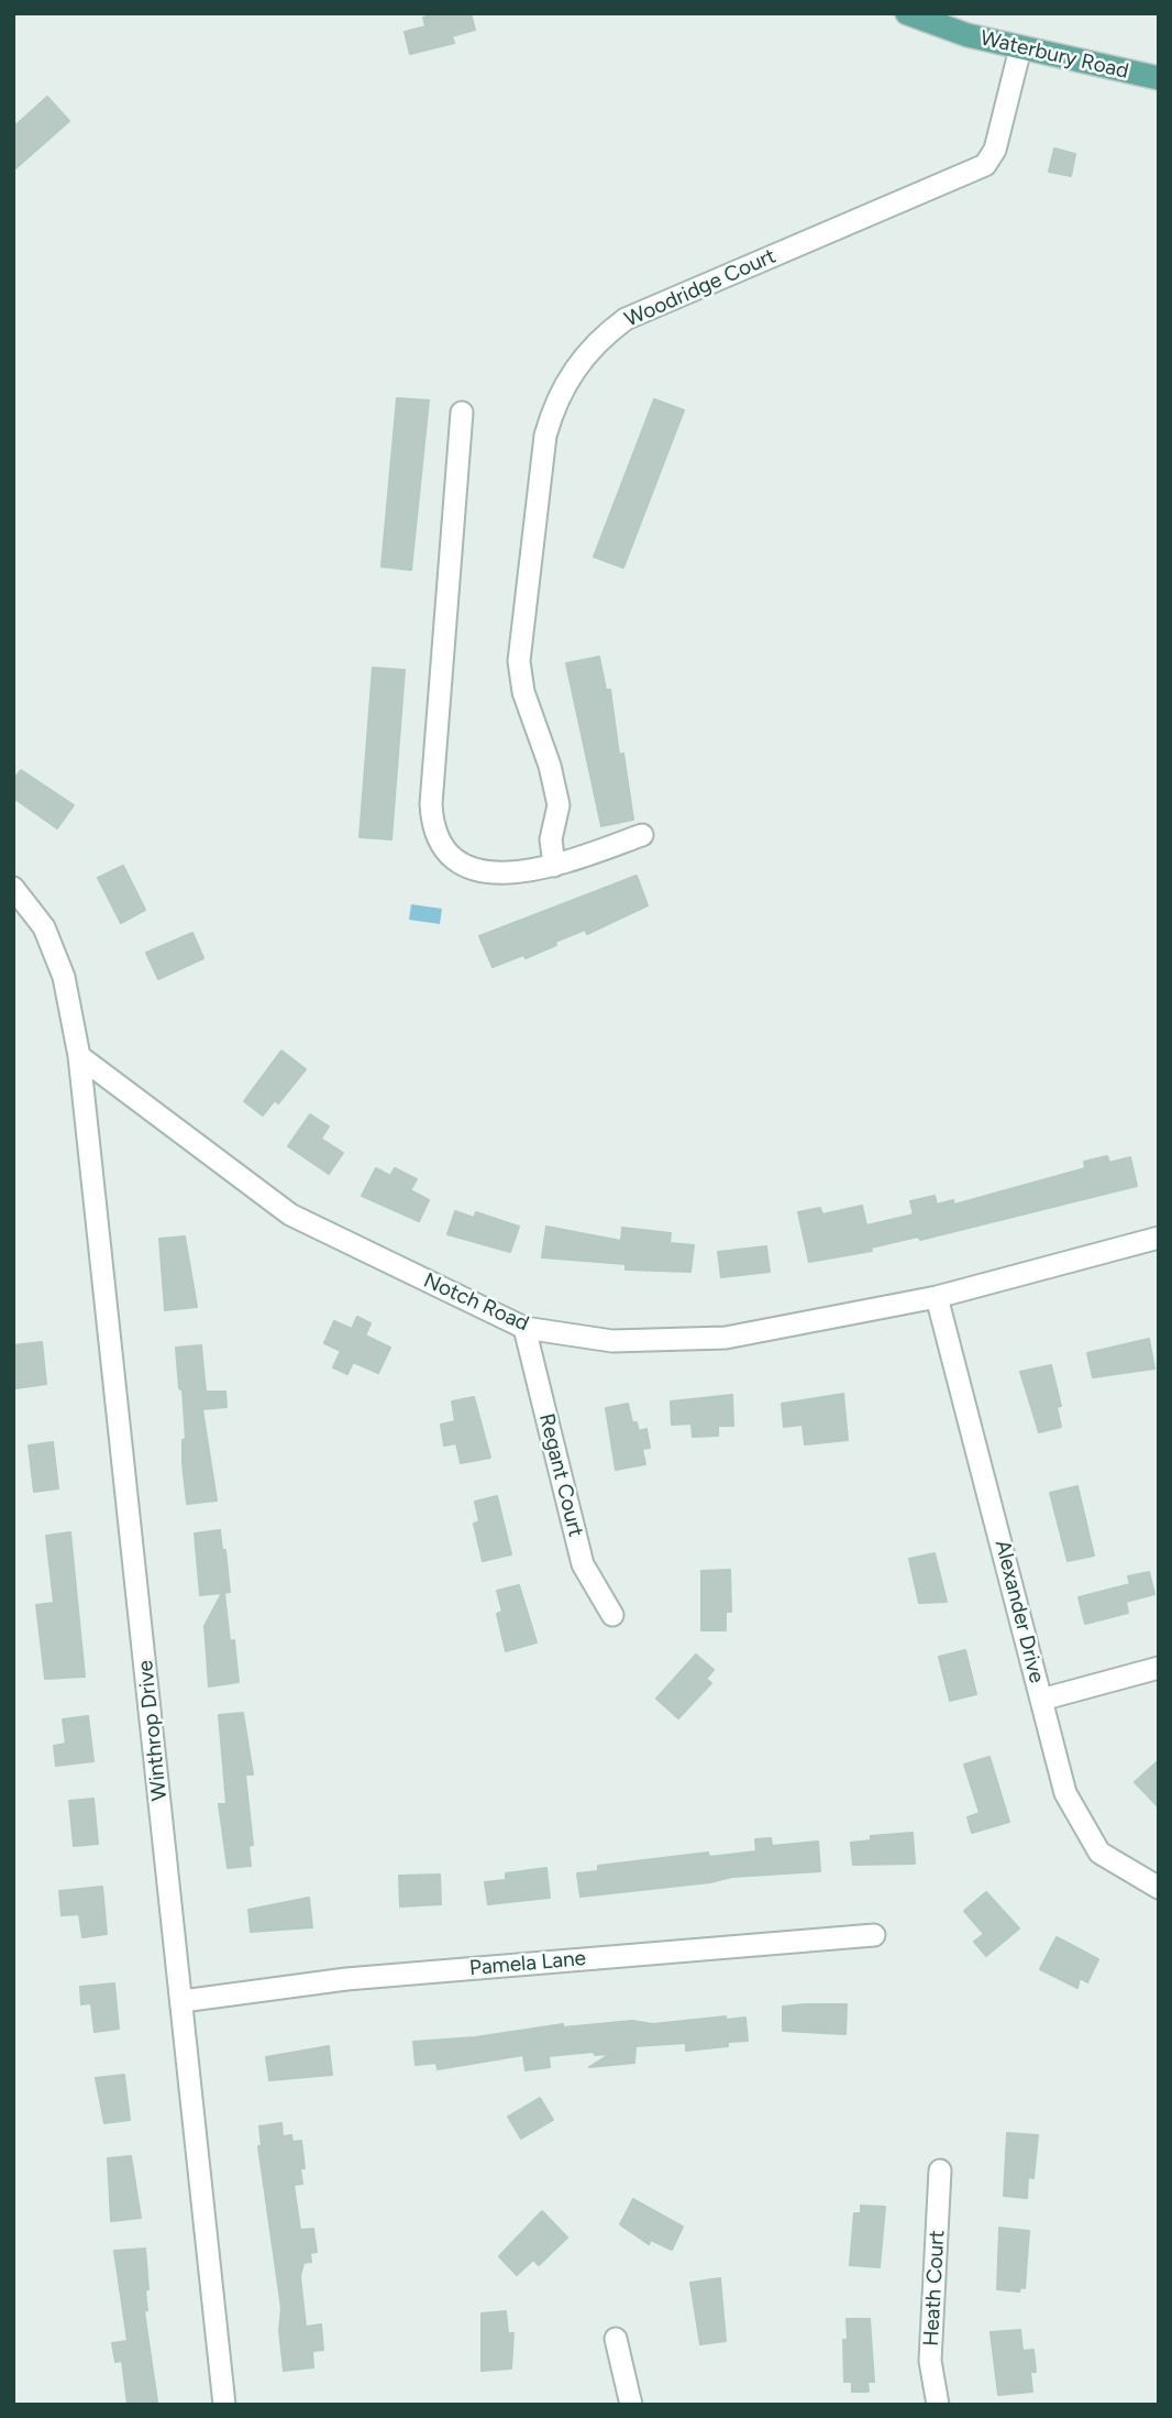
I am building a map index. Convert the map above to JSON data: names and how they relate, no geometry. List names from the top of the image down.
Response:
{
  "streets": {
    "main road": ["Waterbury Road"],
    "street": [
      "Woodridge Court",
      "Notch Road",
      "Regant Court",
      "Alexander Drive",
      "Winthrop Drive",
      "Pamela Lane",
      "Heath Court"
    ]
  },
  "crossings": [
    ["Waterbury Road", "Woodridge Court"],
    ["Notch Road", "Regant Court"],
    ["Notch Road", "Alexander Drive"],
    ["Notch Road", "Winthrop Drive"],
    ["Winthrop Drive", "Pamela Lane"]
  ]
}
